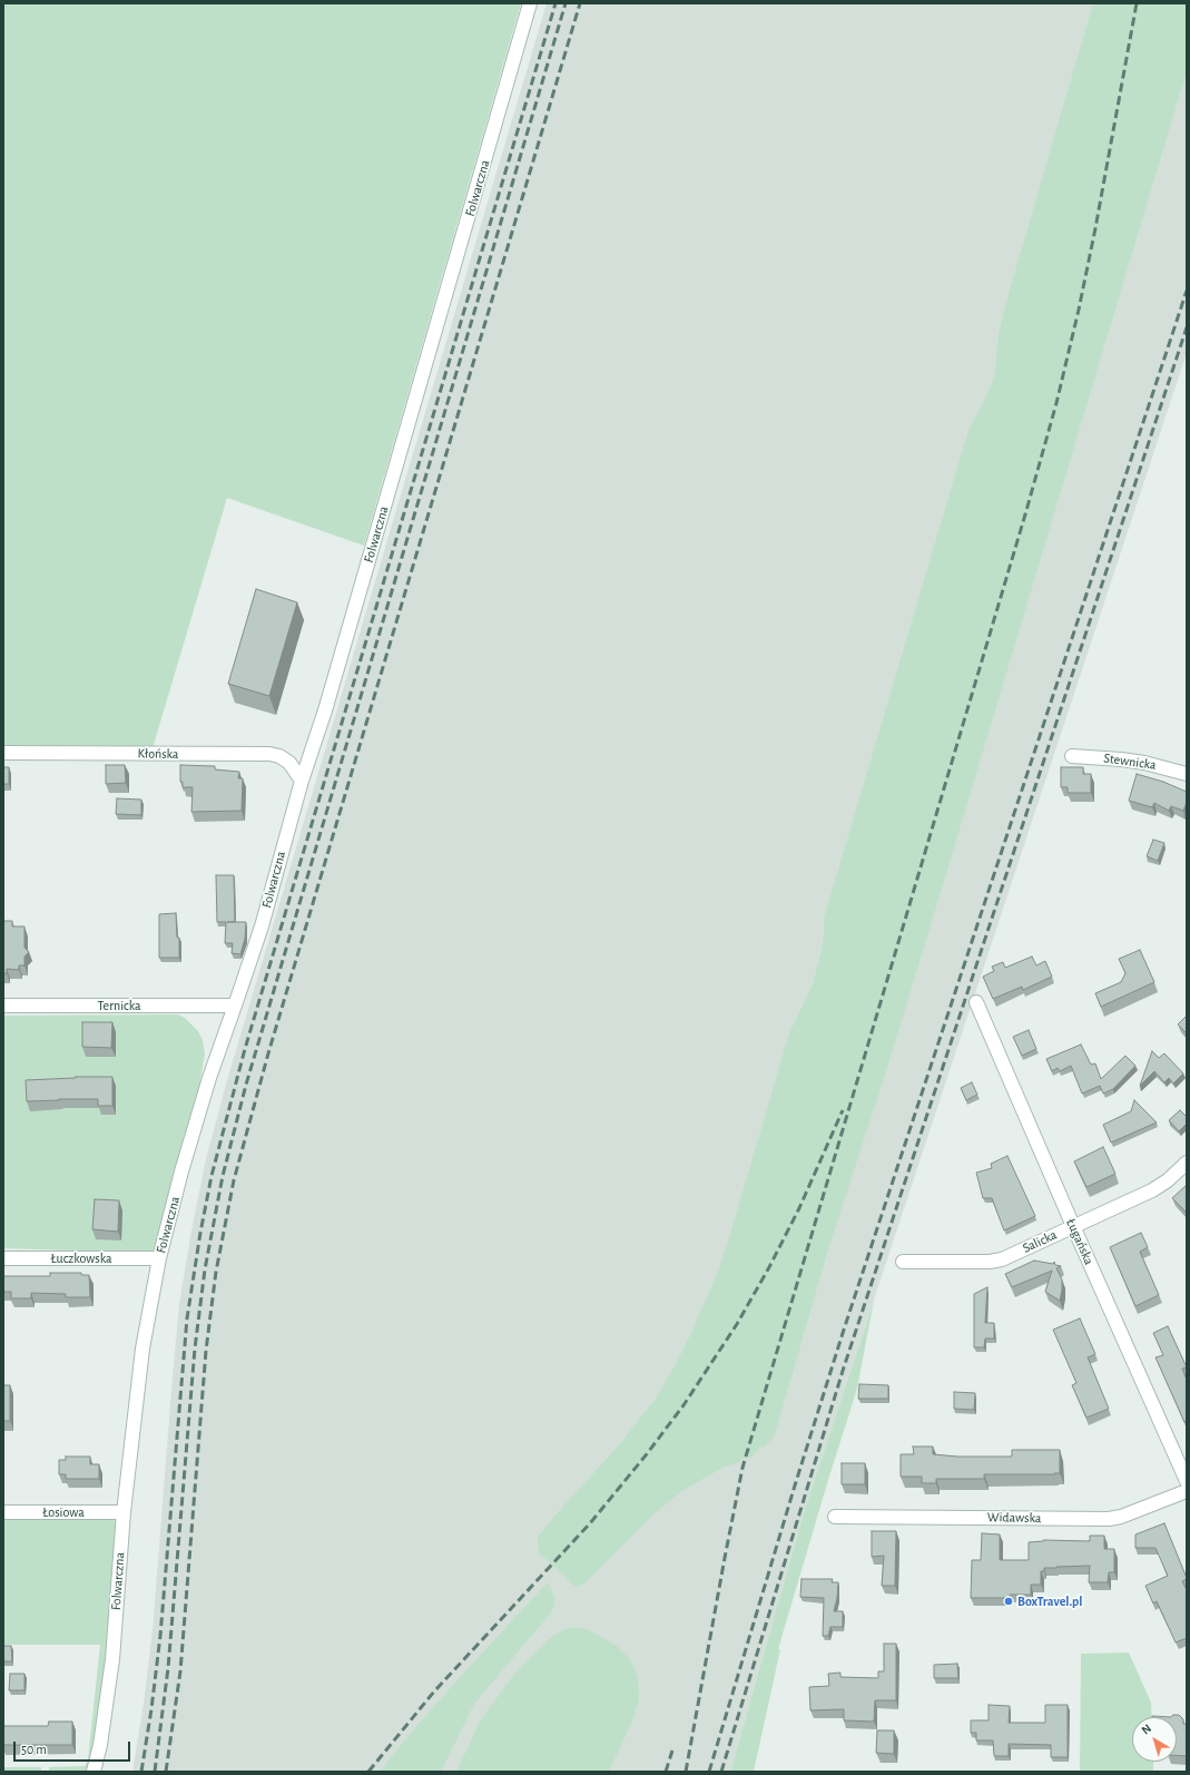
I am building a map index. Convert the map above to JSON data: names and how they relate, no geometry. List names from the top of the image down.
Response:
{
  "streets": {
    "street": [
      "Folwarczna",
      "Kłońska",
      "Stewnicka",
      "Ternicka",
      "Salicka",
      "Ługańska",
      "Łuczkowska",
      "Łosiowa",
      "Widawska"
    ]
  },
  "crossings": [
    ["Folwarczna", "Kłońska"],
    ["Folwarczna", "Ternicka"],
    ["Folwarczna", "Łuczkowska"],
    ["Folwarczna", "Łosiowa"],
    ["Salicka", "Ługańska"]
  ],
  "places": ["BoxTravel.pl"],
  "scale_bar": "50 m",
  "north": "top left"
}
